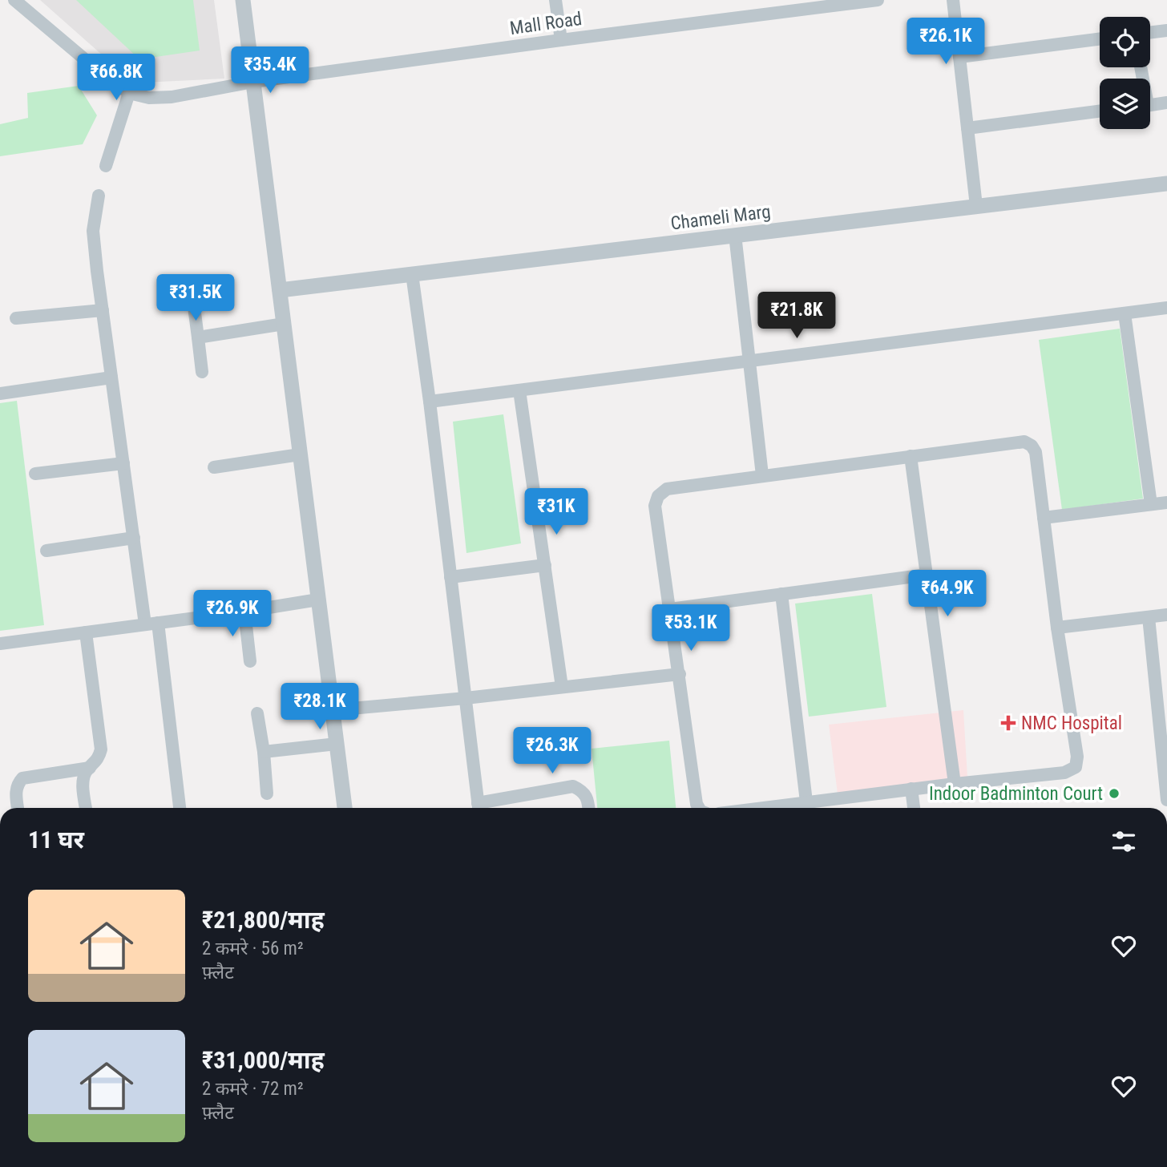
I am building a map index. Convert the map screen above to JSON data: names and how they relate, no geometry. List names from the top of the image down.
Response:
{
  "streets": {
    "street": ["Mall Road", "Chameli Marg"]
  },
  "places": {
    "health": ["NMC Hospital"],
    "other": ["Indoor Badminton Court"]
  },
  "page": {
    "price": [
      "₹26.1K",
      "₹35.4K",
      "₹66.8K",
      "₹31.5K",
      "₹21.8K",
      "₹31K",
      "₹64.9K",
      "₹26.9K",
      "₹53.1K",
      "₹28.1K",
      "₹26.3K"
    ],
    "heading": "11 घर",
    "list": [
      {
        "name": "₹21,800/माह",
        "note": "2 कमरे · 56 m² · फ़्लैट"
      },
      {
        "name": "₹31,000/माह",
        "note": "2 कमरे · 72 m² · फ़्लैट"
      }
    ]
  }
}
